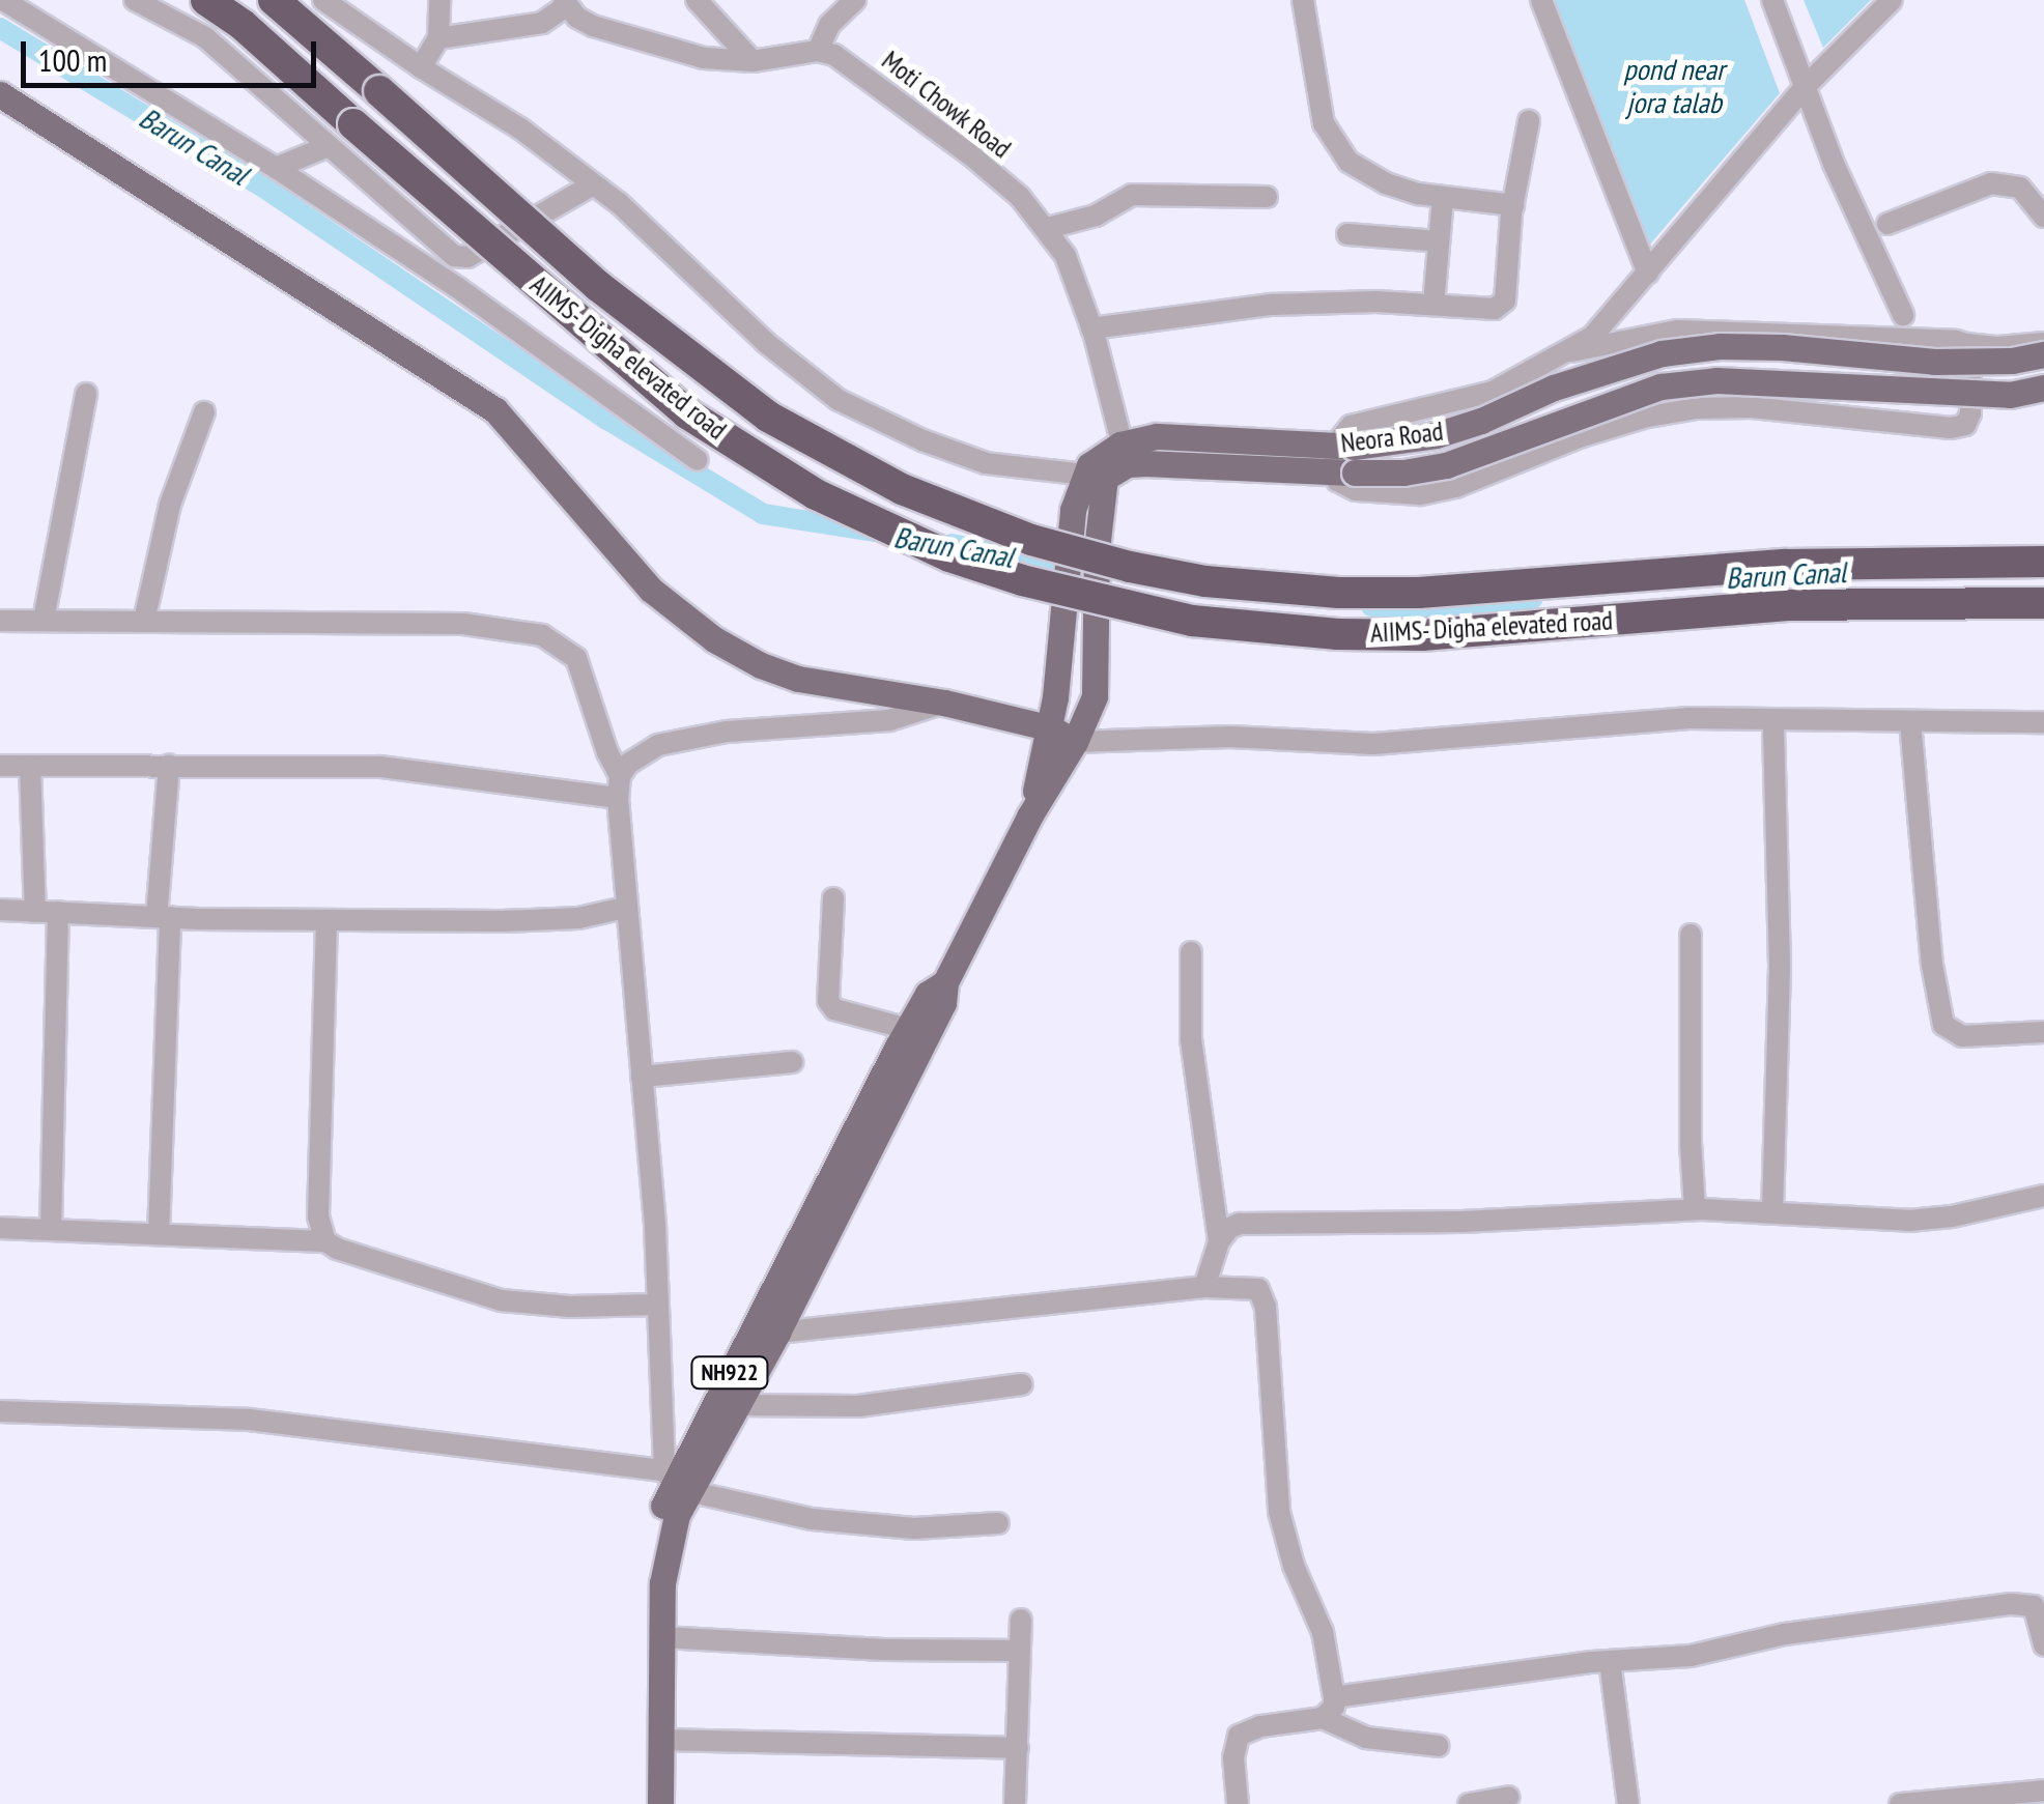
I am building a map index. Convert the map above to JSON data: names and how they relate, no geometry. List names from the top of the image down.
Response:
{
  "streets": {
    "highway": ["AIIMS- Digha elevated road"],
    "main road": ["Neora Road", "NH922"],
    "street": ["Moti Chowk Road"]
  },
  "water": ["pond near jora talab", "Barun Canal"],
  "scale_bar": "100 m"
}
